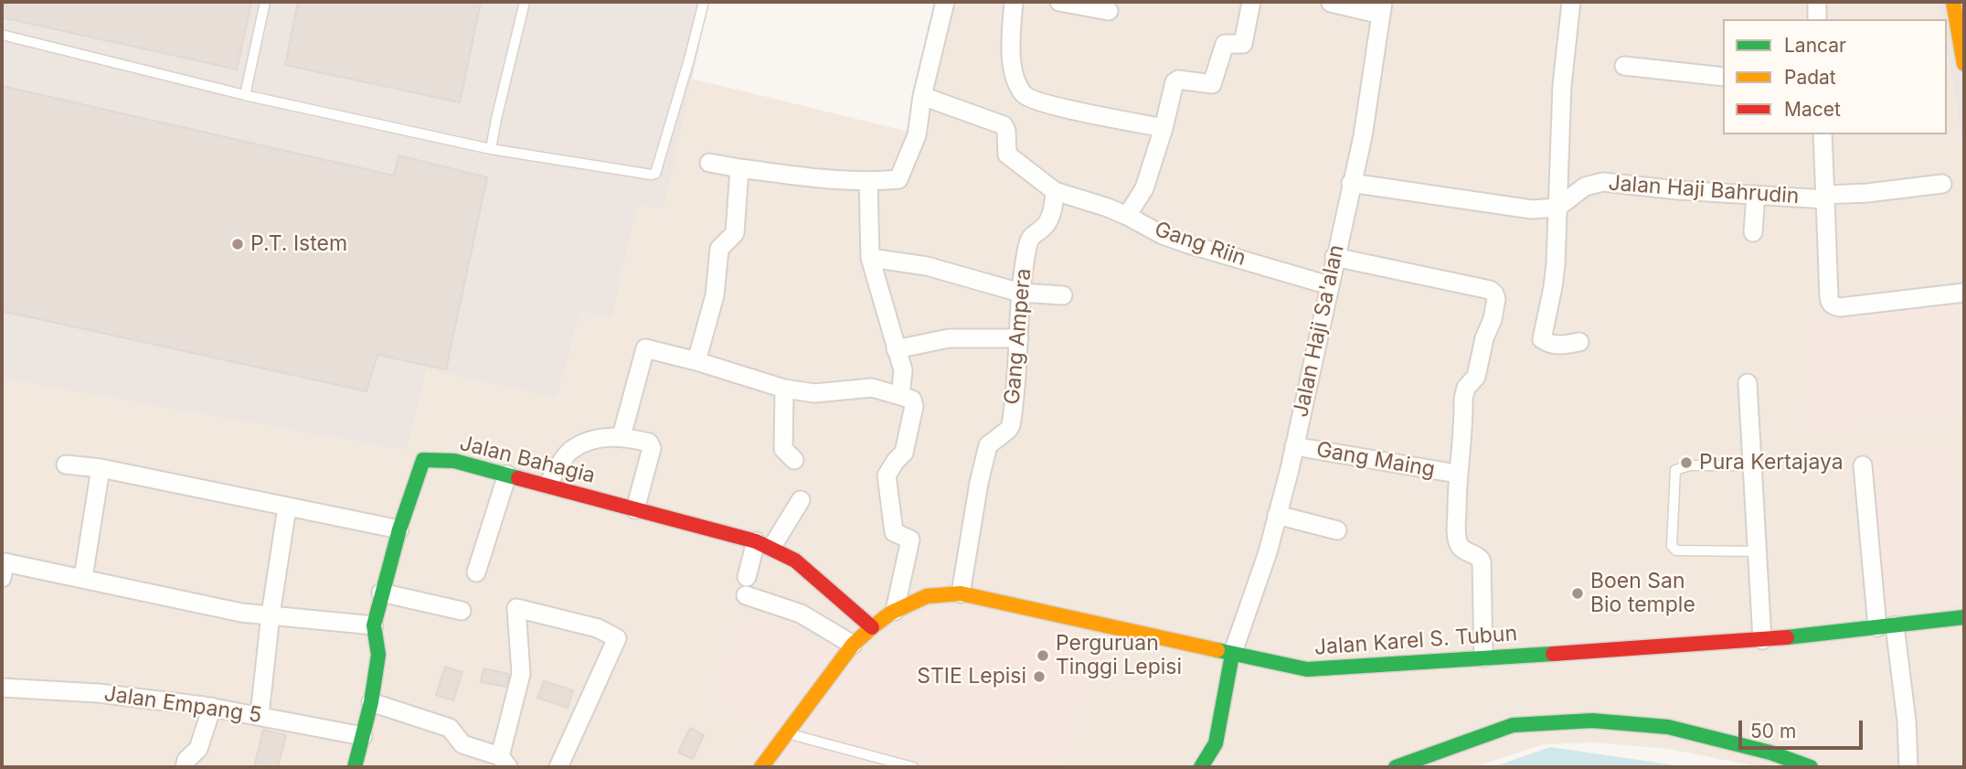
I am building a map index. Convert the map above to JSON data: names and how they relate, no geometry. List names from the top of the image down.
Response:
{
  "streets": {
    "main road": ["Jalan Bahagia", "Jalan Karel S. Tubun"],
    "street": [
      "Jalan Haji Bahrudin",
      "Gang Riin",
      "Jalan Haji Sa'alan",
      "Gang Ampera",
      "Gang Maing",
      "Jalan Empang 5"
    ]
  },
  "crossings": [
    ["Gang Riin", "Jalan Haji Sa'alan"],
    ["Jalan Haji Sa'alan", "Gang Maing"],
    ["Jalan Haji Sa'alan", "Jalan Karel S. Tubun"],
    ["Gang Ampera", "Jalan Karel S. Tubun"],
    ["Jalan Bahagia", "Jalan Karel S. Tubun"],
    ["Jalan Bahagia", "Jalan Empang 5"]
  ],
  "places": [
    "P.T. Istem",
    "Pura Kertajaya",
    "Boen San Bio temple",
    "Perguruan Tinggi Lepisi",
    "STIE Lepisi"
  ],
  "legend": ["Lancar", "Padat", "Macet"],
  "scale_bar": "50 m"
}
